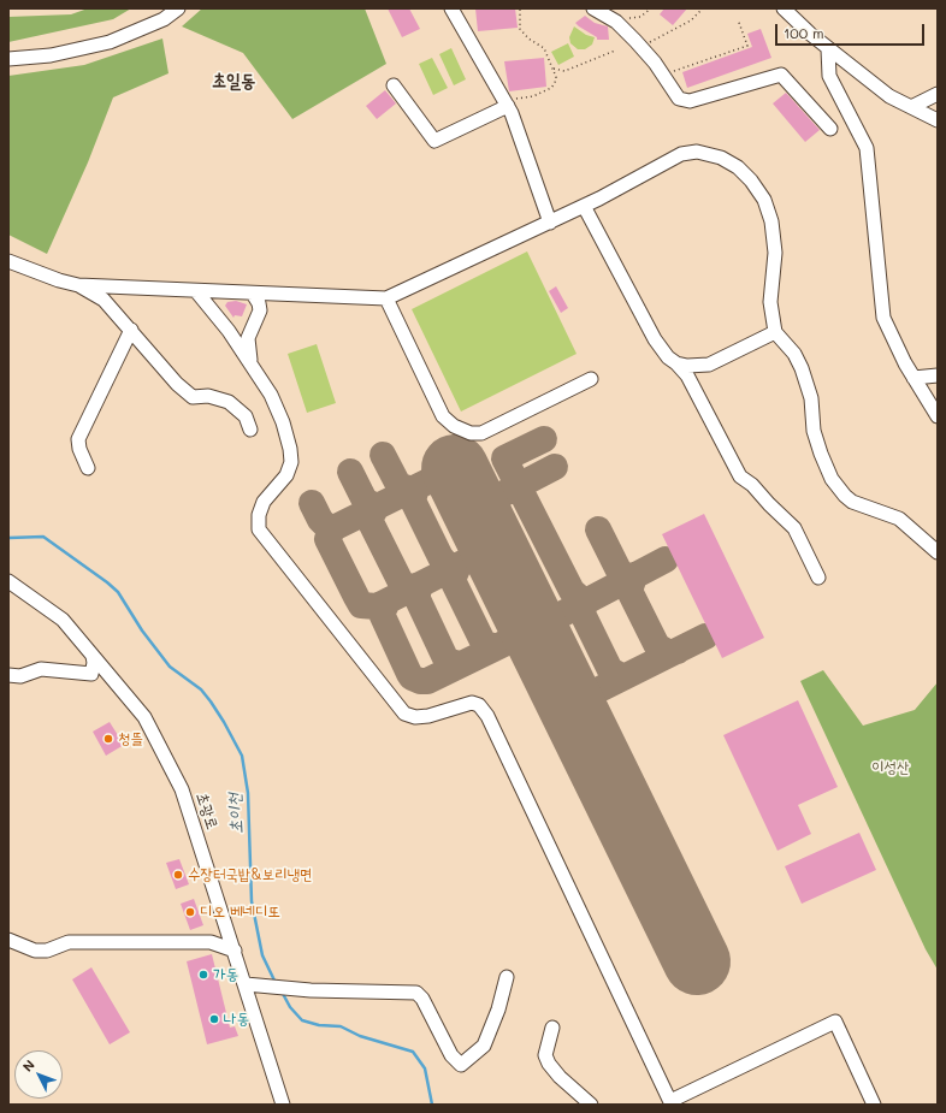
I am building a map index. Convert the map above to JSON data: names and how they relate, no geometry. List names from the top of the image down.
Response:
{
  "streets": {
    "street": ["초광로"]
  },
  "districts": ["초일동"],
  "water": ["초이천"],
  "parks": ["이성산"],
  "places": [
    "청뜰",
    "수장터국밥&보리냉면",
    "디오 베네디또",
    "가동",
    "나동"
  ],
  "scale_bar": "100 m",
  "north": "top left"
}
